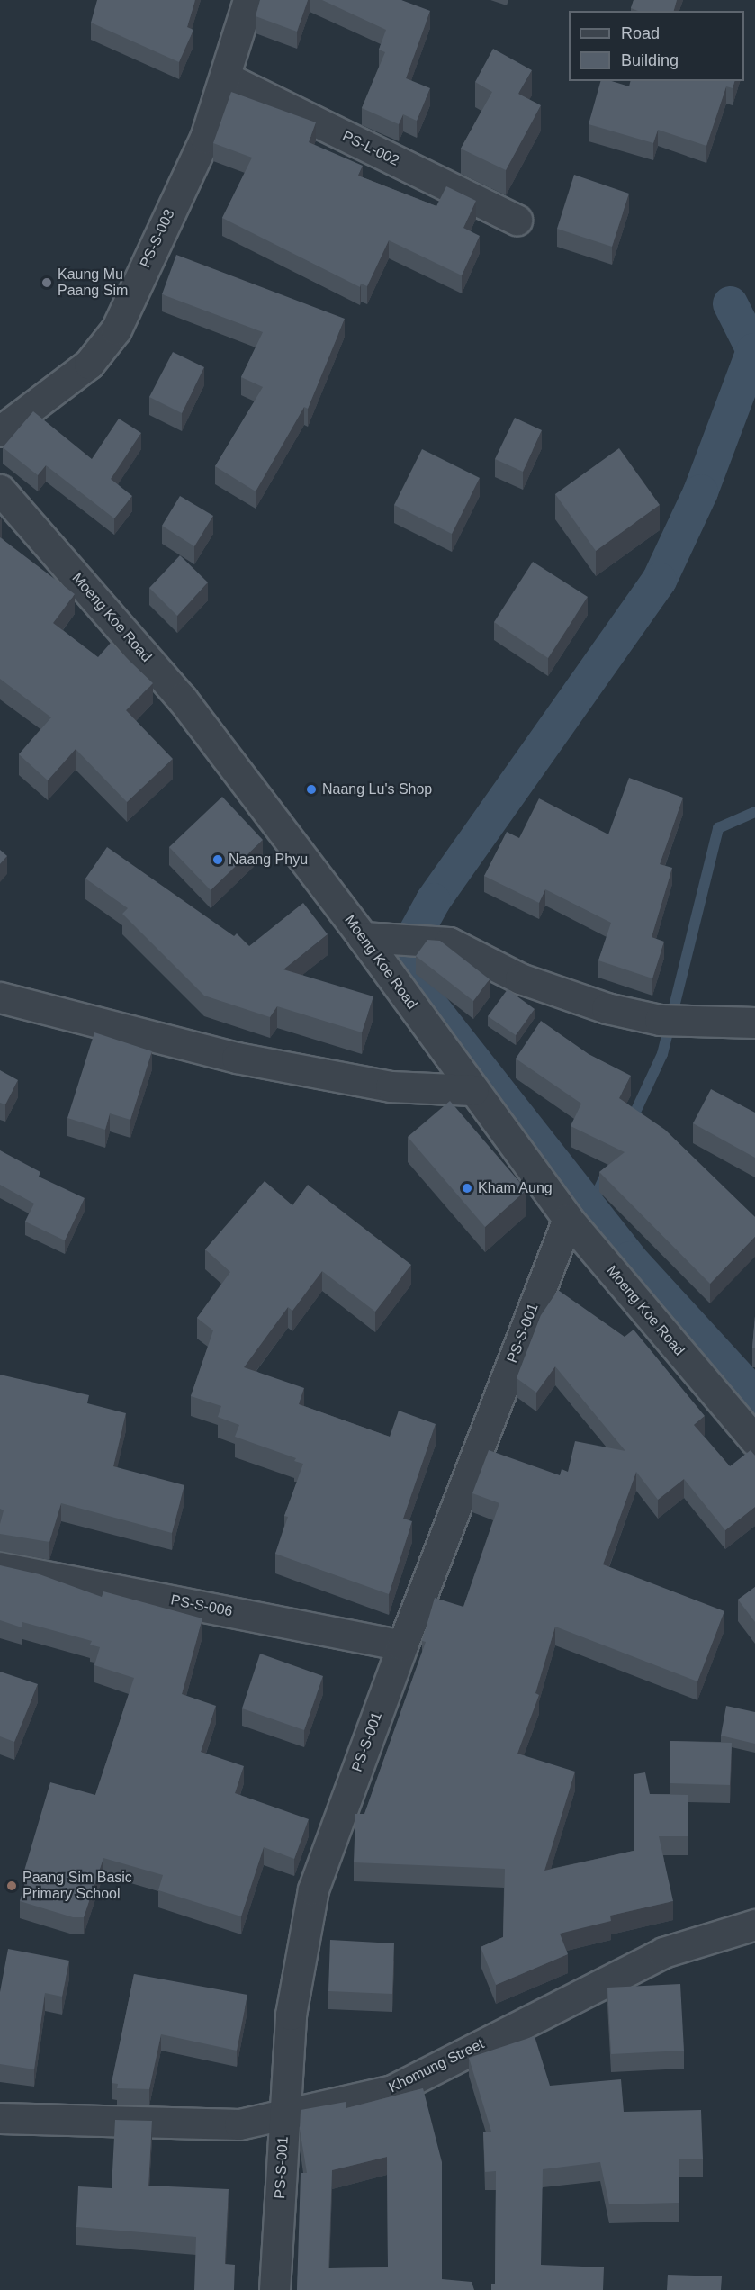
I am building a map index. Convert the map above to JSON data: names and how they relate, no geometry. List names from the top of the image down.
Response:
{
  "streets": {
    "street": [
      "PS-L-002",
      "PS-S-003",
      "Moeng Koe Road",
      "PS-S-001",
      "PS-S-006",
      "Khomung Street"
    ]
  },
  "crossings": [
    ["PS-L-002", "PS-S-003"],
    ["Moeng Koe Road", "PS-S-001"],
    ["PS-S-001", "PS-S-006"],
    ["PS-S-001", "Khomung Street"]
  ],
  "places": [
    "Kaung Mu Paang Sim",
    "Naang Lu's Shop",
    "Naang Phyu",
    "Kham Aung",
    "Paang Sim Basic Primary School"
  ],
  "legend": ["Road", "Building"]
}
